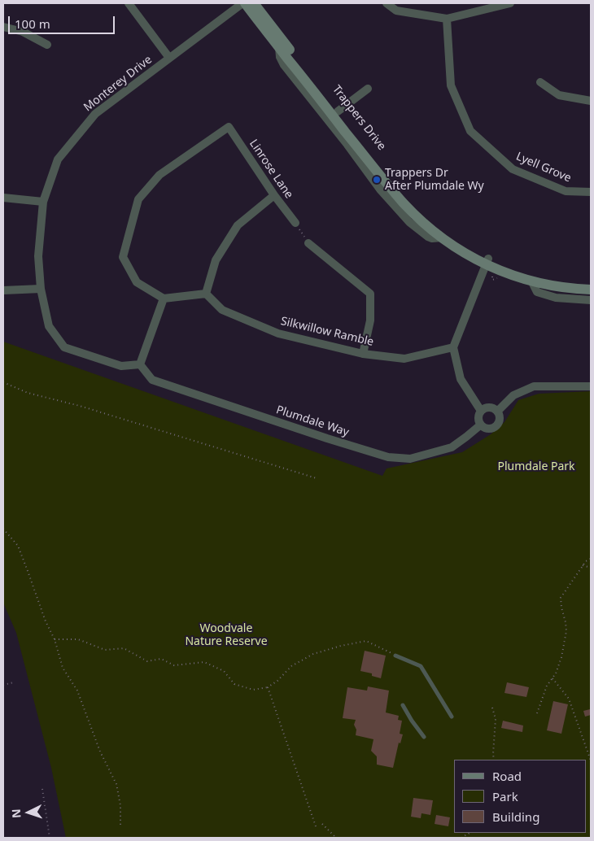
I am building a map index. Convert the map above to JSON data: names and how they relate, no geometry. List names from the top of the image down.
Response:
{
  "streets": {
    "main road": ["Trappers Drive"],
    "street": [
      "Monterey Drive",
      "Lyell Grove",
      "Linrose Lane",
      "Silkwillow Ramble",
      "Plumdale Way"
    ]
  },
  "crossings": [
    ["Monterey Drive", "Trappers Drive"],
    ["Monterey Drive", "Plumdale Way"]
  ],
  "parks": ["Plumdale Park", "Woodvale Nature Reserve"],
  "places": ["Trappers Dr After Plumdale Wy"],
  "legend": ["Road", "Park", "Building"],
  "scale_bar": "100 m",
  "north": "left"
}
